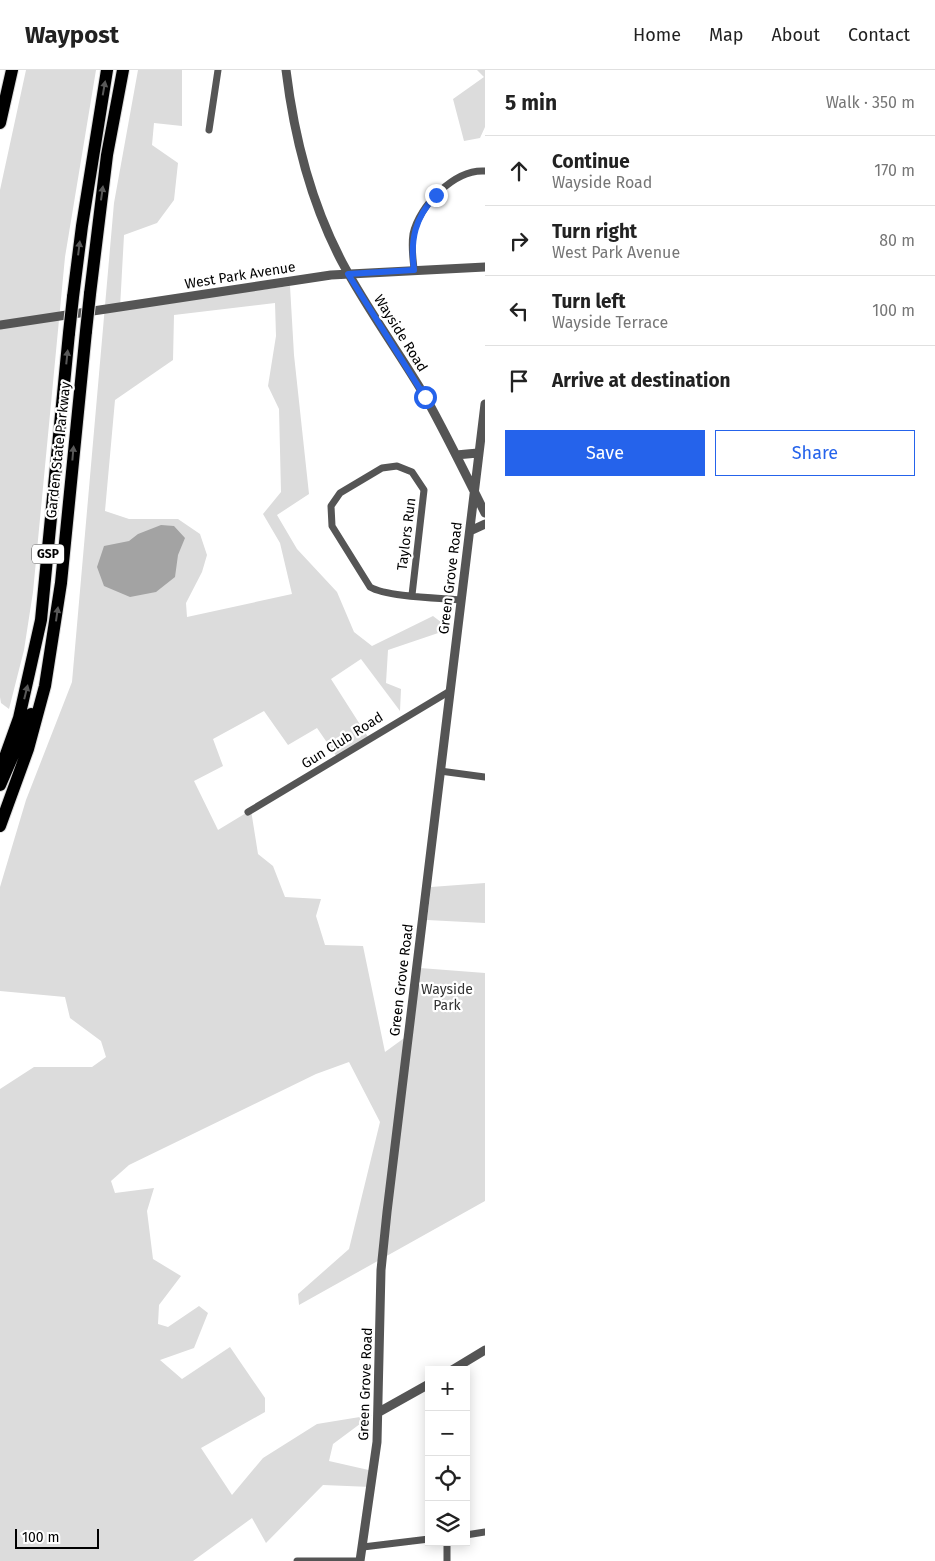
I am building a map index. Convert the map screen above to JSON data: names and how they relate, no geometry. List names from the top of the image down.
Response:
{
  "streets": {
    "highway": ["Garden State Parkway", "GSP"],
    "street": [
      "West Park Avenue",
      "Wayside Road",
      "Taylors Run",
      "Green Grove Road",
      "Gun Club Road"
    ]
  },
  "crossings": [
    ["West Park Avenue", "Wayside Road"],
    ["Wayside Road", "Green Grove Road"],
    ["Taylors Run", "Green Grove Road"],
    ["Green Grove Road", "Gun Club Road"]
  ],
  "one_way": ["Garden State Parkway"],
  "parks": ["Wayside Park"],
  "scale_bar": "100 m",
  "page": {
    "header": "Waypost",
    "nav": [
      "Home",
      "Map",
      "About",
      "Contact"
    ],
    "heading": ["5 min", "Walk · 350 m"],
    "list": [
      ["Continue", "Wayside Road", "170 m"],
      ["Turn right", "West Park Avenue", "80 m"],
      ["Turn left", "Wayside Terrace", "100 m"],
      "Arrive at destination"
    ],
    "buttons": ["Save", "Share"],
    "map_buttons": ["+", "−"],
    "scale": "100 m"
  }
}
